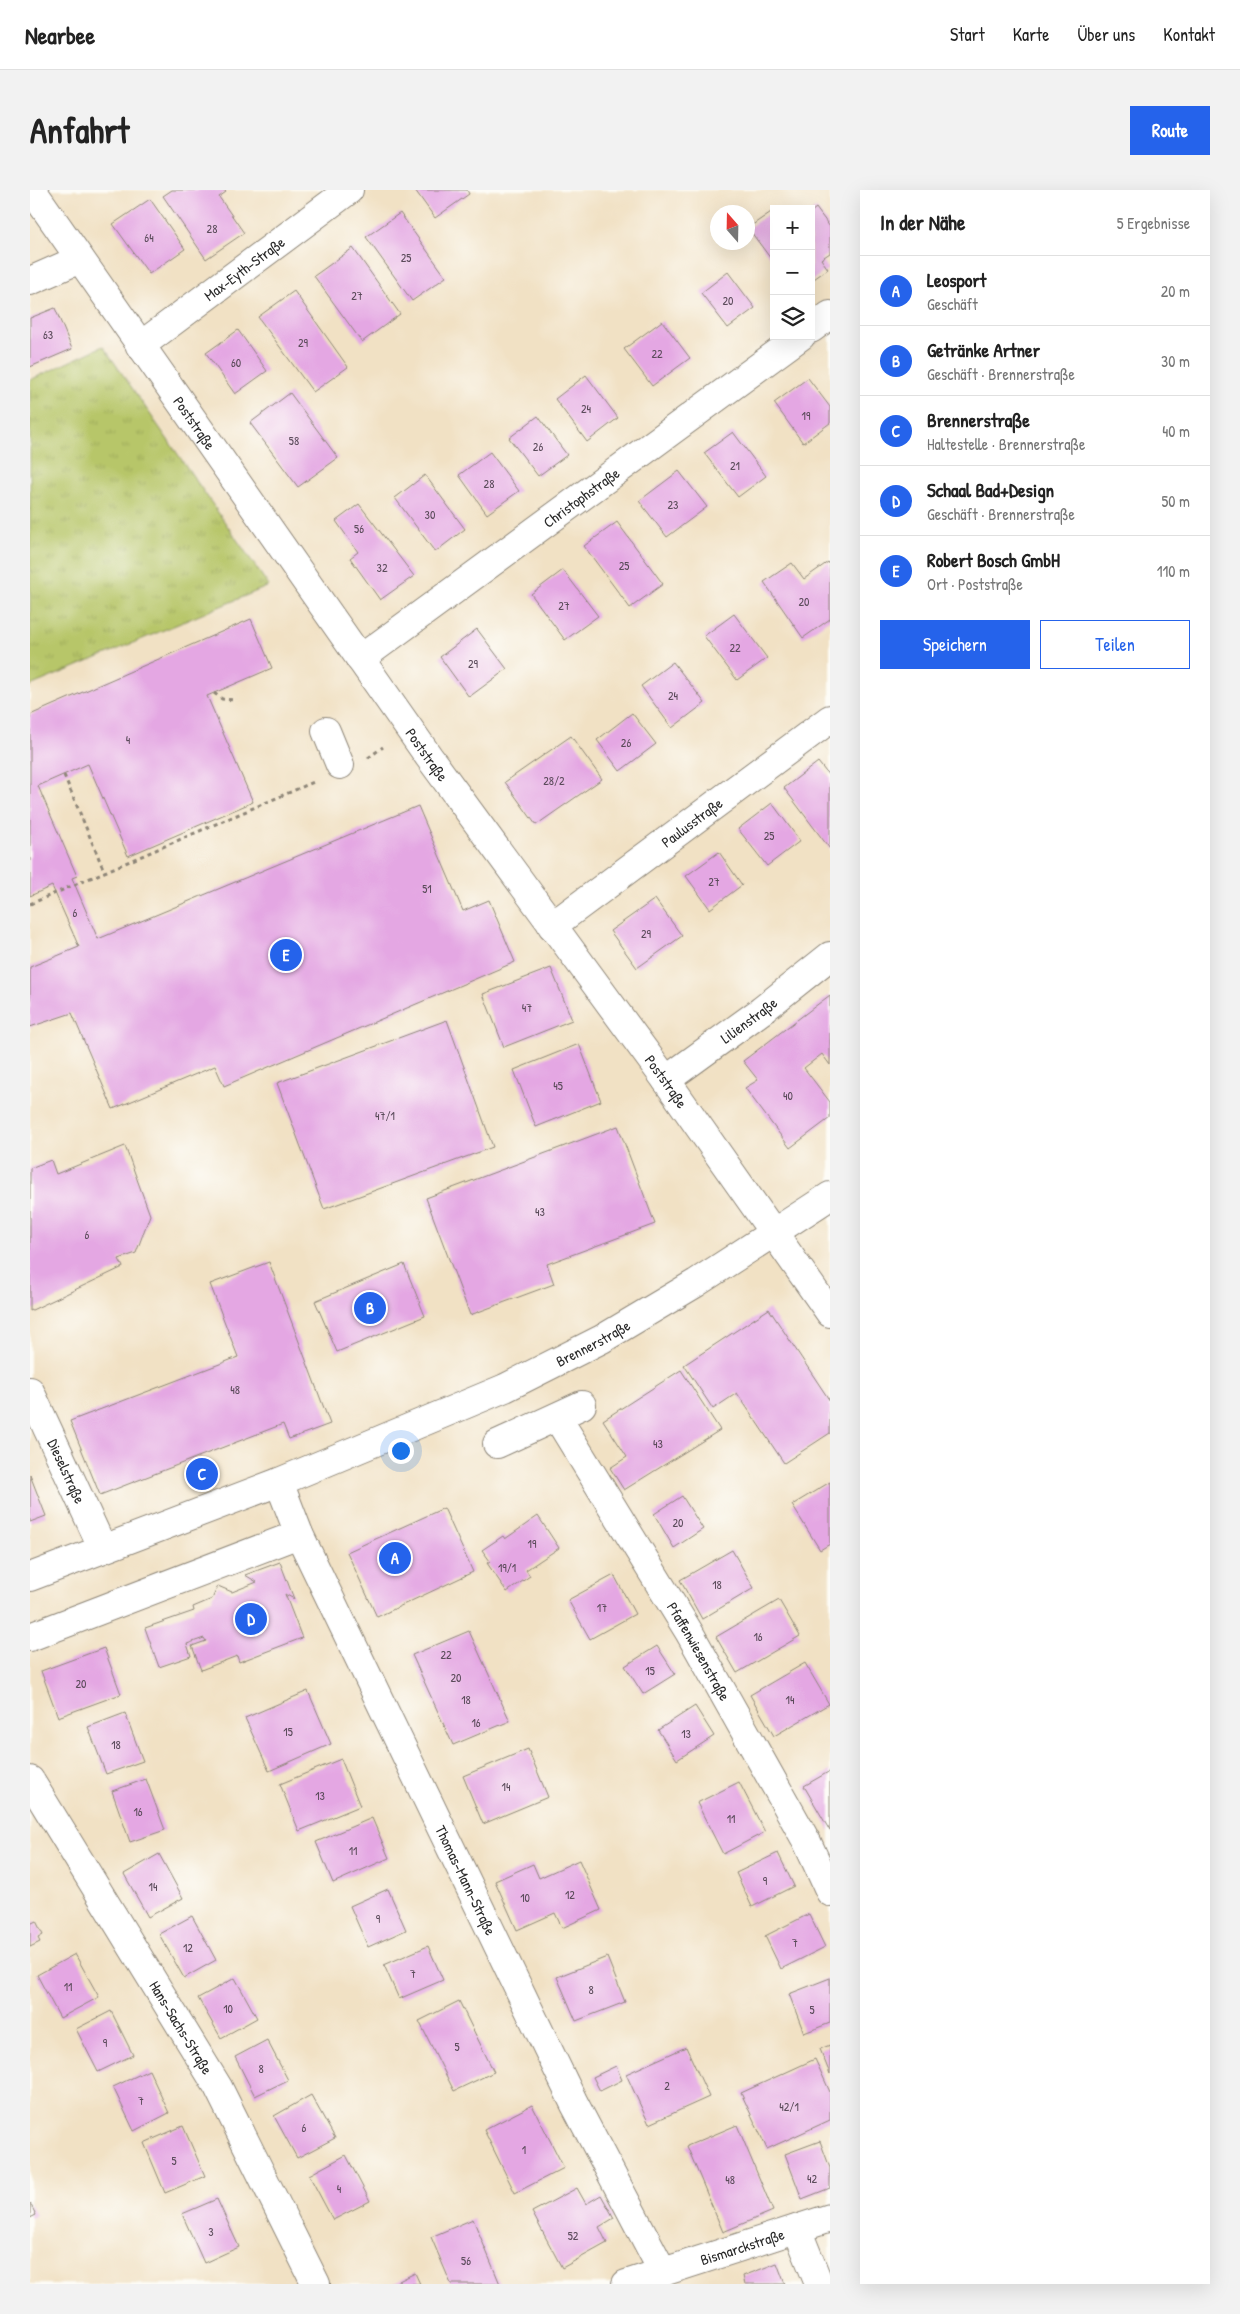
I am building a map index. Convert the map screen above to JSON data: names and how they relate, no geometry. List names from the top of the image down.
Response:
{
  "streets": {
    "street": [
      "Max-Eyth-Straße",
      "Poststraße",
      "Christophstraße",
      "Paulusstraße",
      "Lilienstraße",
      "Brennerstraße",
      "Dieselstraße",
      "Pfaffenwiesenstraße",
      "Thomas-Mann-Straße",
      "Hans-Sachs-Straße",
      "Bismarckstraße"
    ]
  },
  "crossings": [
    ["Max-Eyth-Straße", "Poststraße"],
    ["Poststraße", "Christophstraße"],
    ["Poststraße", "Paulusstraße"],
    ["Poststraße", "Lilienstraße"],
    ["Poststraße", "Brennerstraße"],
    ["Brennerstraße", "Dieselstraße"],
    ["Brennerstraße", "Thomas-Mann-Straße"],
    ["Thomas-Mann-Straße", "Bismarckstraße"]
  ],
  "house_numbers": [
    "28",
    "64",
    "25",
    "27",
    "20",
    "63",
    "29",
    "22",
    "60",
    "24",
    "19",
    "58",
    "26",
    "21",
    "28",
    "23",
    "30",
    "56",
    "25",
    "32",
    "20",
    "27",
    "22",
    "29",
    "24",
    "4",
    "26",
    "28/2",
    "25",
    "27",
    "51",
    "6",
    "29",
    "47",
    "45",
    "40",
    "47/1",
    "43",
    "6",
    "48",
    "43",
    "20",
    "19",
    "19/1",
    "18",
    "17",
    "16",
    "22",
    "15",
    "20",
    "20",
    "18",
    "14",
    "16",
    "15",
    "13",
    "18",
    "14",
    "13",
    "16",
    "11",
    "11",
    "9",
    "14",
    "12",
    "10",
    "9",
    "7",
    "12",
    "7",
    "11",
    "8",
    "10",
    "5",
    "9",
    "5",
    "8",
    "2",
    "7",
    "42/1",
    "6",
    "1",
    "5",
    "42",
    "48",
    "4",
    "3",
    "52",
    "56"
  ],
  "north": "top",
  "page": {
    "header": "Nearbee",
    "nav": [
      "Start",
      "Karte",
      "Über uns",
      "Kontakt"
    ],
    "buttons": [
      "Route",
      ["Speichern", "Teilen"]
    ],
    "title": "Anfahrt",
    "heading": ["In der Nähe", "5 Ergebnisse"],
    "map_buttons": ["+", "−"],
    "list": [
      {
        "mark": "A",
        "name": "Leosport",
        "note": "Geschäft",
        "value": "20 m"
      },
      {
        "mark": "B",
        "name": "Getränke Artner",
        "note": "Geschäft · Brennerstraße",
        "value": "30 m"
      },
      {
        "mark": "C",
        "name": "Brennerstraße",
        "note": "Haltestelle · Brennerstraße",
        "value": "40 m"
      },
      {
        "mark": "D",
        "name": "Schaal Bad+Design",
        "note": "Geschäft · Brennerstraße",
        "value": "50 m"
      },
      {
        "mark": "E",
        "name": "Robert Bosch GmbH",
        "note": "Ort · Poststraße",
        "value": "110 m"
      }
    ],
    "pins": [
      "E",
      "B",
      "C",
      "A",
      "D"
    ]
  }
}
